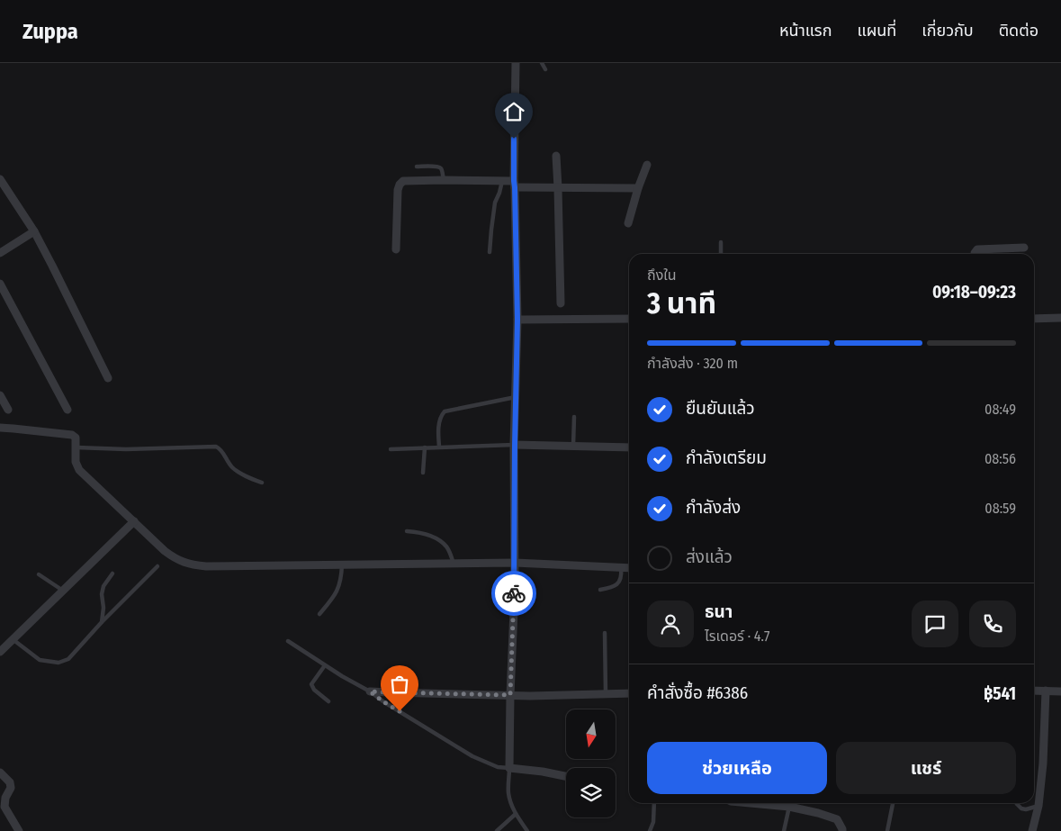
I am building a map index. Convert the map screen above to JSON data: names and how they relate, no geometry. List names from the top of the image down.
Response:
{
  "north": "bottom",
  "page": {
    "header": "Zuppa",
    "nav": [
      "หน้าแรก",
      "แผนที่",
      "เกี่ยวกับ",
      "ติดต่อ"
    ],
    "heading": ["3 นาที", "ถึงใน", "09:18–09:23"],
    "panel": [
      "ธนา",
      "ไรเดอร์ · 4.7",
      "คำสั่งซื้อ #6386",
      "฿541"
    ],
    "bar": "กำลังส่ง · 320 m",
    "list": [
      ["ยืนยันแล้ว", "08:49"],
      ["กำลังเตรียม", "08:56"],
      ["กำลังส่ง", "08:59"],
      "ส่งแล้ว"
    ],
    "buttons": ["ช่วยเหลือ", "แชร์"]
  }
}
